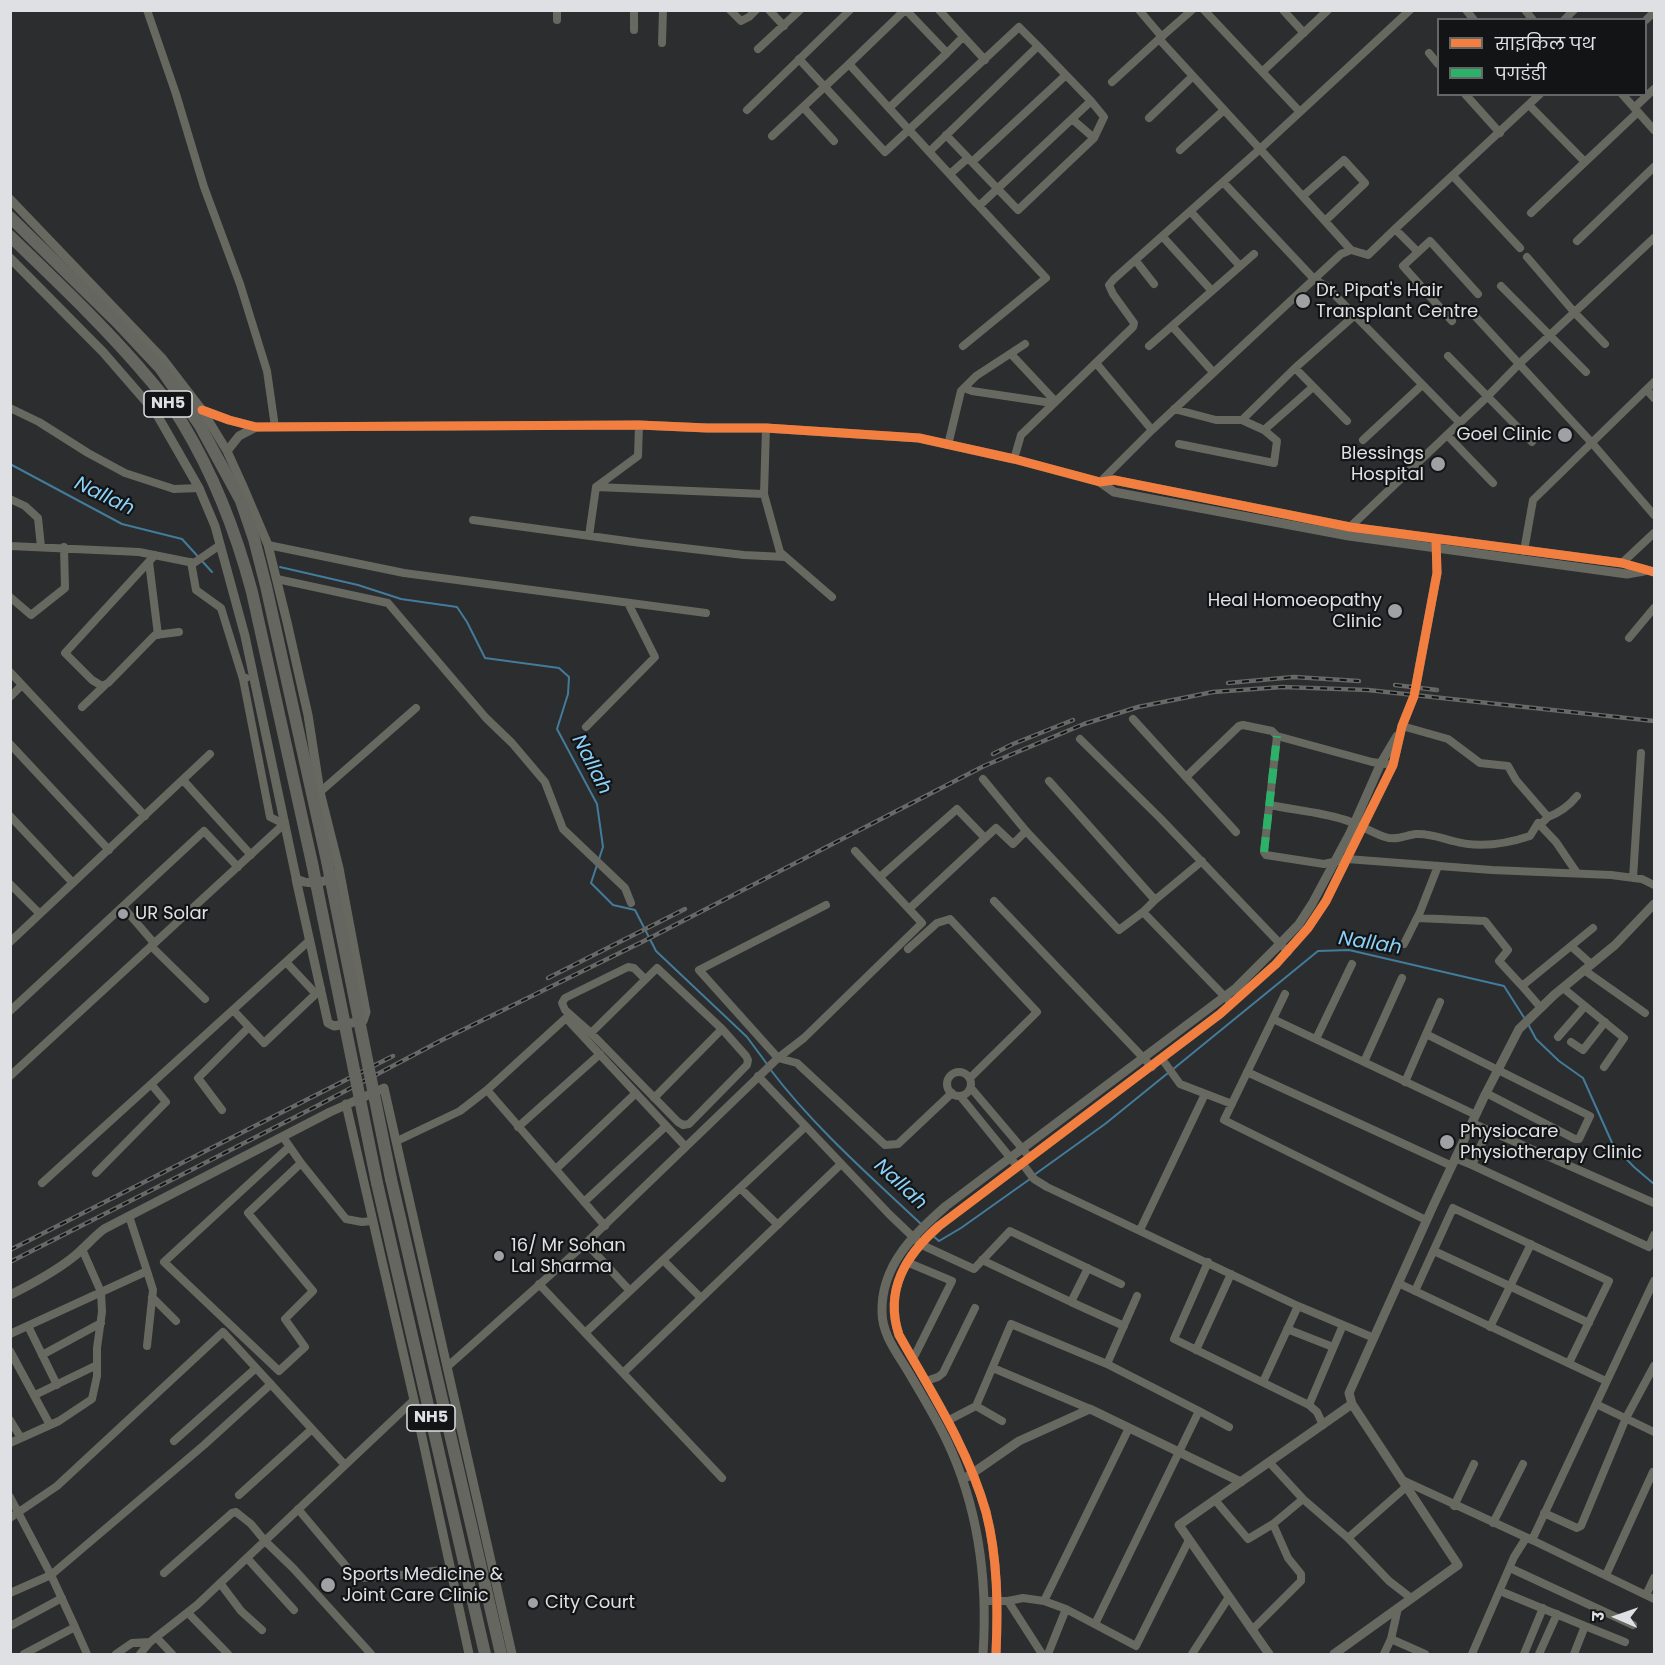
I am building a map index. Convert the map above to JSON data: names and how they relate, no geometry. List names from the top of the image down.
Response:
{
  "streets": {
    "highway": ["NH5"]
  },
  "water": ["Nallah"],
  "places": [
    "Dr. Pipat's Hair Transplant Centre",
    "Goel Clinic",
    "Blessings Hospital",
    "Heal Homoeopathy Clinic",
    "UR Solar",
    "Physiocare Physiotherapy Clinic",
    "16/ Mr Sohan Lal Sharma",
    "Sports Medicine & Joint Care Clinic",
    "City Court"
  ],
  "legend": ["साइकिल पथ", "पगडंडी"],
  "north": "left"
}
